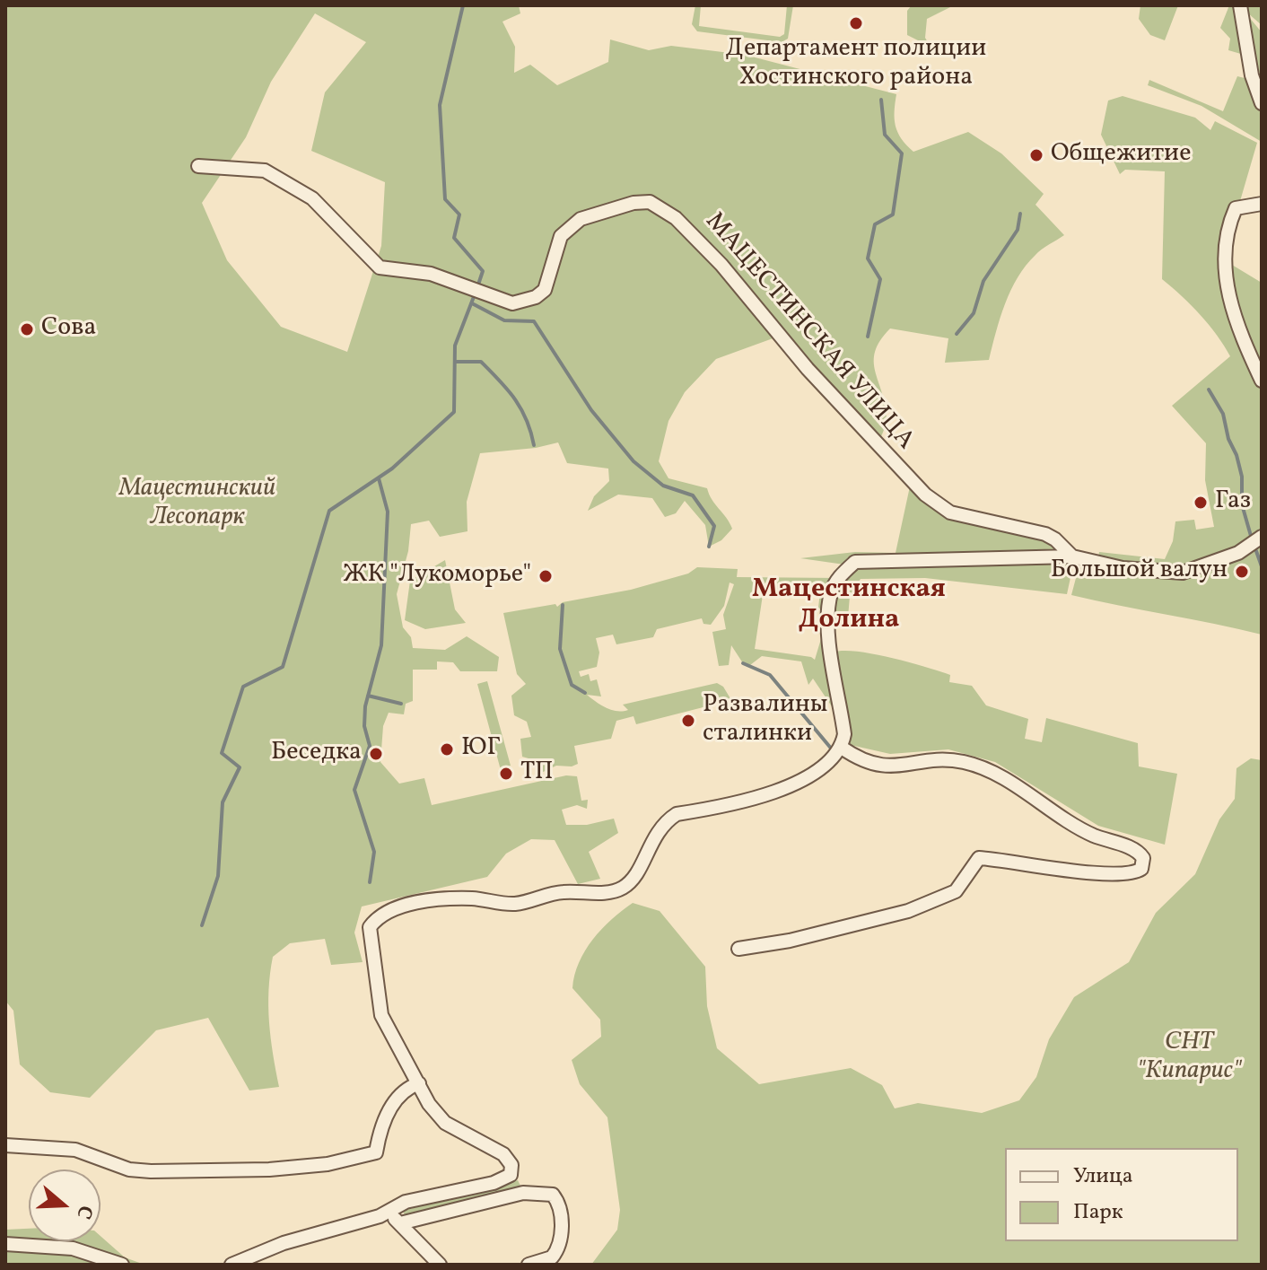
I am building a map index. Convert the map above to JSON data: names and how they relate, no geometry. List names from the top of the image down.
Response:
{
  "streets": {
    "street": ["МАЦЕСТИНСКАЯ УЛИЦА"]
  },
  "districts": ["Мацестинская Долина"],
  "parks": ["Мацестинский Лесопарк", "СНТ \"Кипарис\""],
  "places": [
    "Департамент полиции Хостинского района",
    "Общежитие",
    "Сова",
    "Газ",
    "Большой валун",
    "ЖК \"Лукоморье\"",
    "Развалины сталинки",
    "ЮГ",
    "Беседка",
    "ТП"
  ],
  "legend": ["Улица", "Парк"],
  "north": "right"
}
